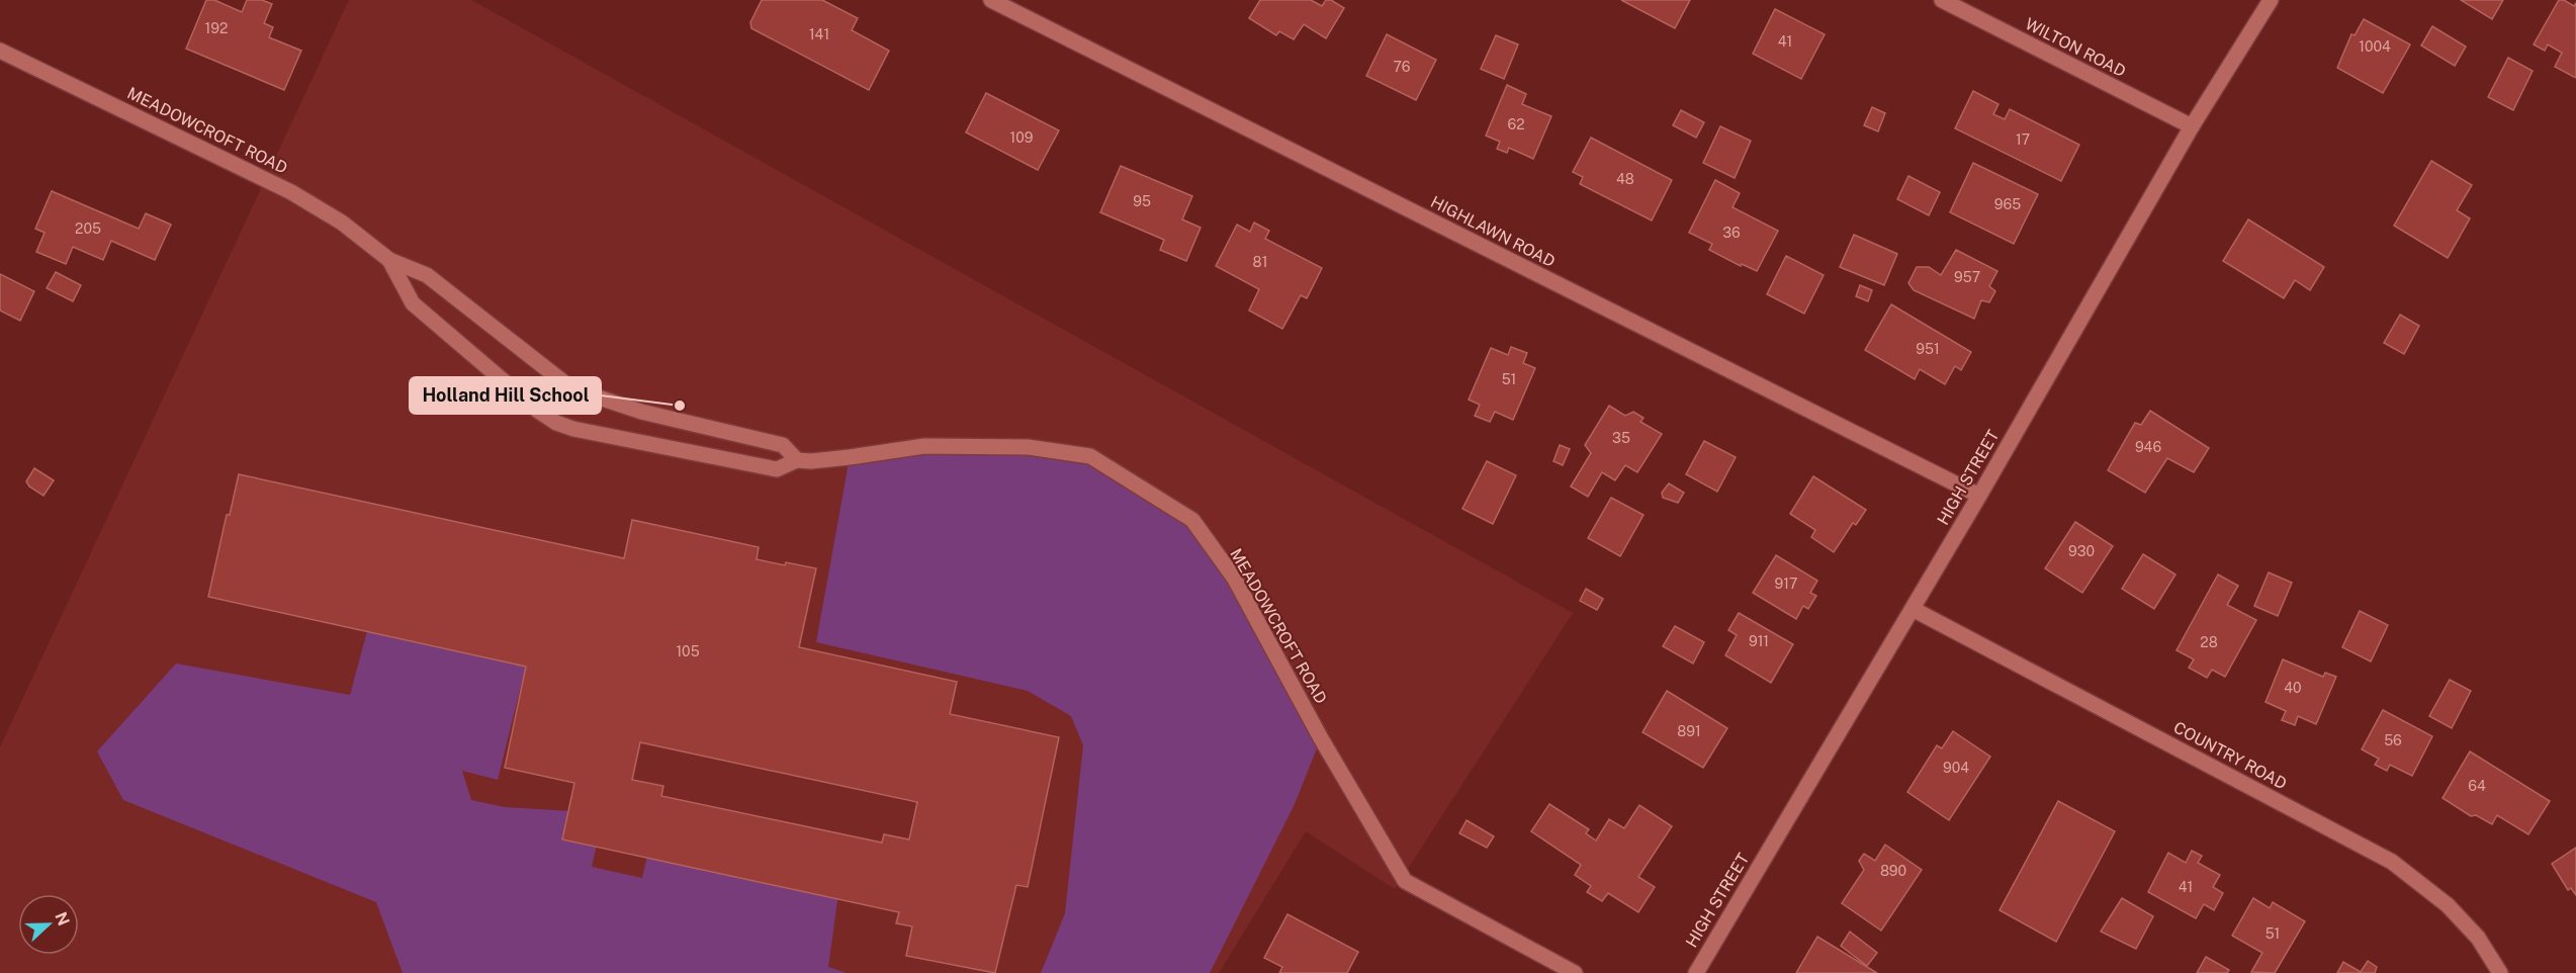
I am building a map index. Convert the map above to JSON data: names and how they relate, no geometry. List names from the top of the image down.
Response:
{
  "streets": {
    "street": [
      "WILTON ROAD",
      "MEADOWCROFT ROAD",
      "HIGHLAWN ROAD",
      "HIGH STREET",
      "COUNTRY ROAD"
    ]
  },
  "crossings": [
    ["WILTON ROAD", "HIGH STREET"],
    ["HIGHLAWN ROAD", "HIGH STREET"],
    ["HIGH STREET", "COUNTRY ROAD"]
  ],
  "places": ["Holland Hill School"],
  "house_numbers": [
    "192",
    "141",
    "41",
    "1004",
    "76",
    "62",
    "109",
    "17",
    "48",
    "95",
    "965",
    "205",
    "36",
    "81",
    "957",
    "951",
    "51",
    "35",
    "946",
    "930",
    "917",
    "911",
    "28",
    "105",
    "40",
    "891",
    "56",
    "904",
    "64",
    "890",
    "41",
    "51"
  ],
  "north": "right"
}
